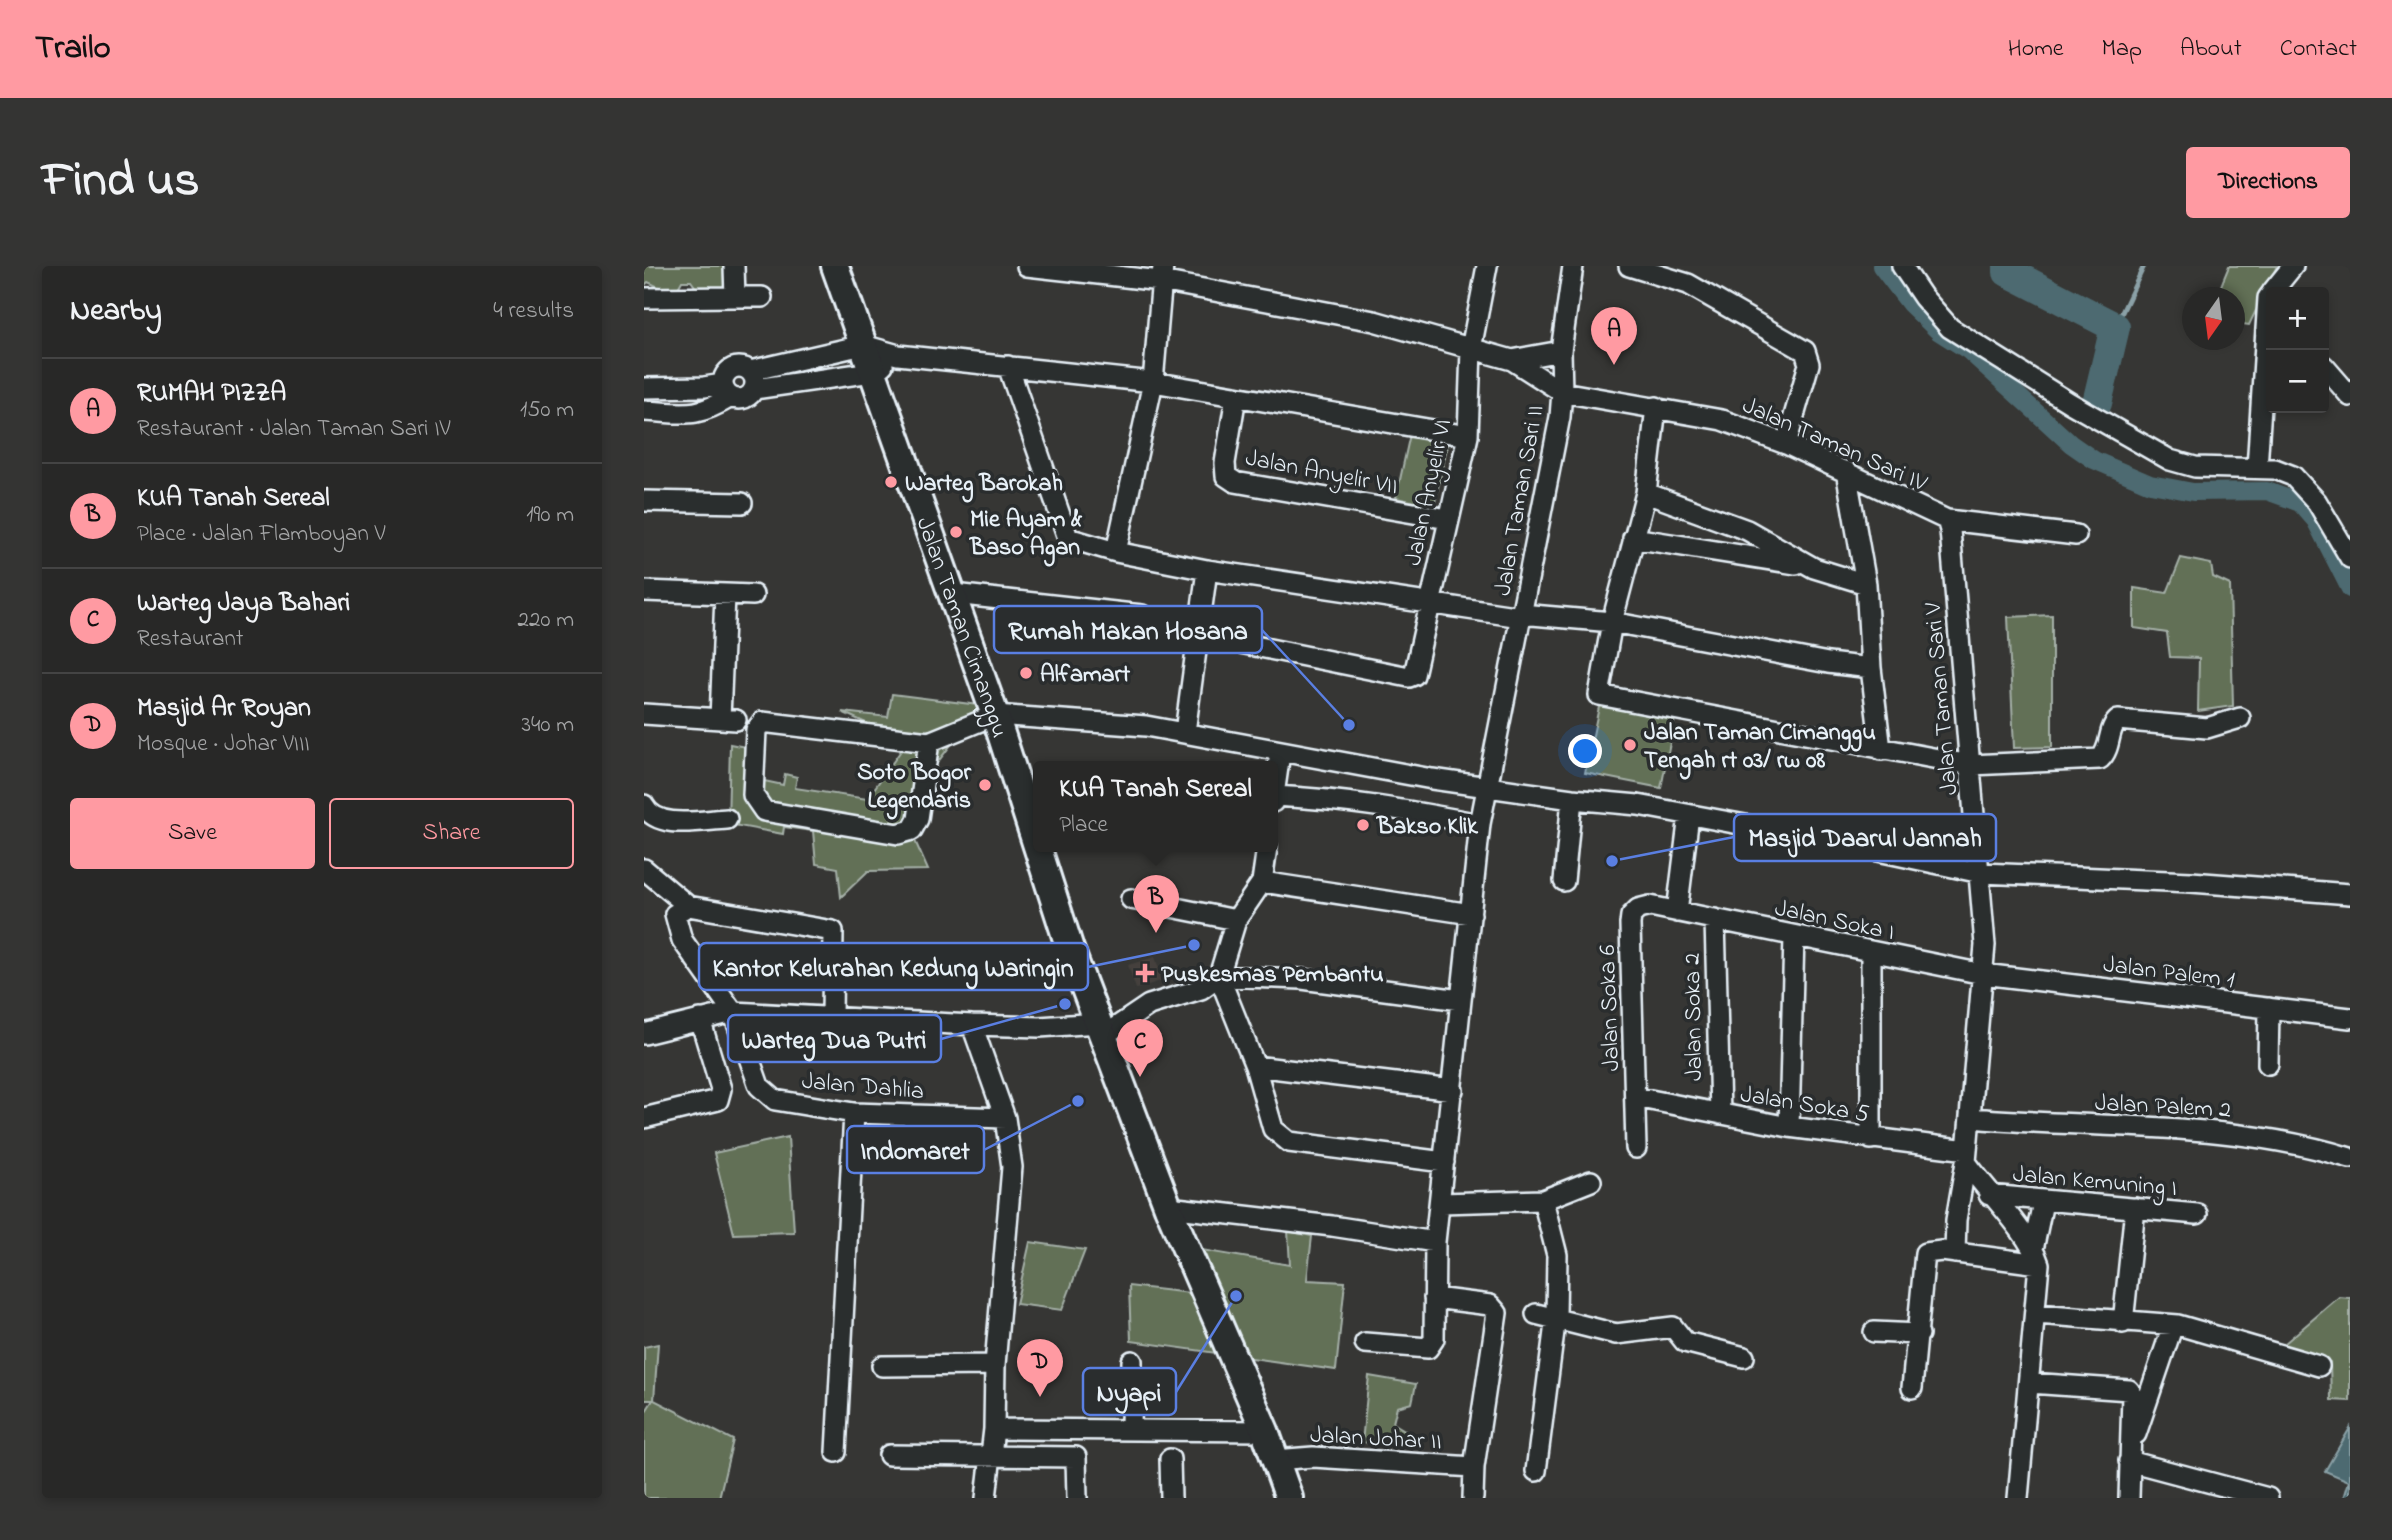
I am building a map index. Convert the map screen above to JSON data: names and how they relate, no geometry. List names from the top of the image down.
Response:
{
  "streets": {
    "street": [
      "Jalan Taman Sari IV",
      "Jalan Anyelir VII",
      "Jalan Anyelir VI",
      "Jalan Taman Sari II",
      "Jalan Taman Cimanggu",
      "Jalan Taman Sari V",
      "Jalan Soka I",
      "Jalan Palem 1",
      "Jalan Soka 6",
      "Jalan Soka 2",
      "Jalan Dahlia",
      "Jalan Soka 5",
      "Jalan Palem 2",
      "Jalan Kemuning I",
      "Jalan Johar II"
    ]
  },
  "crossings": [
    ["Jalan Taman Sari IV", "Jalan Taman Sari II"],
    ["Jalan Taman Sari IV", "Jalan Taman Sari V"],
    ["Jalan Anyelir VII", "Jalan Anyelir VI"],
    ["Jalan Taman Cimanggu", "Jalan Johar II"],
    ["Jalan Taman Sari V", "Jalan Soka I"],
    ["Jalan Taman Sari V", "Jalan Palem 1"],
    ["Jalan Taman Sari V", "Jalan Soka 5"],
    ["Jalan Taman Sari V", "Jalan Palem 2"],
    ["Jalan Soka I", "Jalan Palem 1"],
    ["Jalan Soka I", "Jalan Soka 6"],
    ["Jalan Soka I", "Jalan Soka 2"],
    ["Jalan Soka 6", "Jalan Soka 5"],
    ["Jalan Soka 2", "Jalan Soka 5"]
  ],
  "places": {
    "other": [
      "Warteg Barokah",
      "Mie Ayam & Baso Agan",
      "Alfamart",
      "Rumah Makan Hosana",
      "Jalan Taman Cimanggu Tengah rt 03/ rw 08",
      "Soto Bogor Legendaris",
      "Bakso Klik",
      "Masjid Daarul Jannah",
      "Kantor Kelurahan Kedung Waringin",
      "Warteg Dua Putri",
      "Indomaret",
      "Nyapi"
    ],
    "health": ["Puskesmas Pembantu"]
  },
  "north": "bottom",
  "page": {
    "header": "Trailo",
    "nav": [
      "Home",
      "Map",
      "About",
      "Contact"
    ],
    "title": "Find us",
    "buttons": [
      "Directions",
      ["Save", "Share"]
    ],
    "heading": ["Nearby", "4 results"],
    "map_buttons": ["+", "−"],
    "pins": [
      "A",
      "B",
      "C",
      "D"
    ],
    "list": [
      {
        "mark": "A",
        "name": "RUMAH PIZZA",
        "note": "Restaurant · Jalan Taman Sari IV",
        "value": "150 m"
      },
      {
        "mark": "B",
        "name": "KUA Tanah Sereal",
        "note": "Place · Jalan Flamboyan V",
        "value": "190 m"
      },
      {
        "mark": "C",
        "name": "Warteg Jaya Bahari",
        "note": "Restaurant",
        "value": "220 m"
      },
      {
        "mark": "D",
        "name": "Masjid Ar Royan",
        "note": "Mosque · Johar VIII",
        "value": "340 m"
      }
    ],
    "popup": ["KUA Tanah Sereal", "Place"]
  }
}
